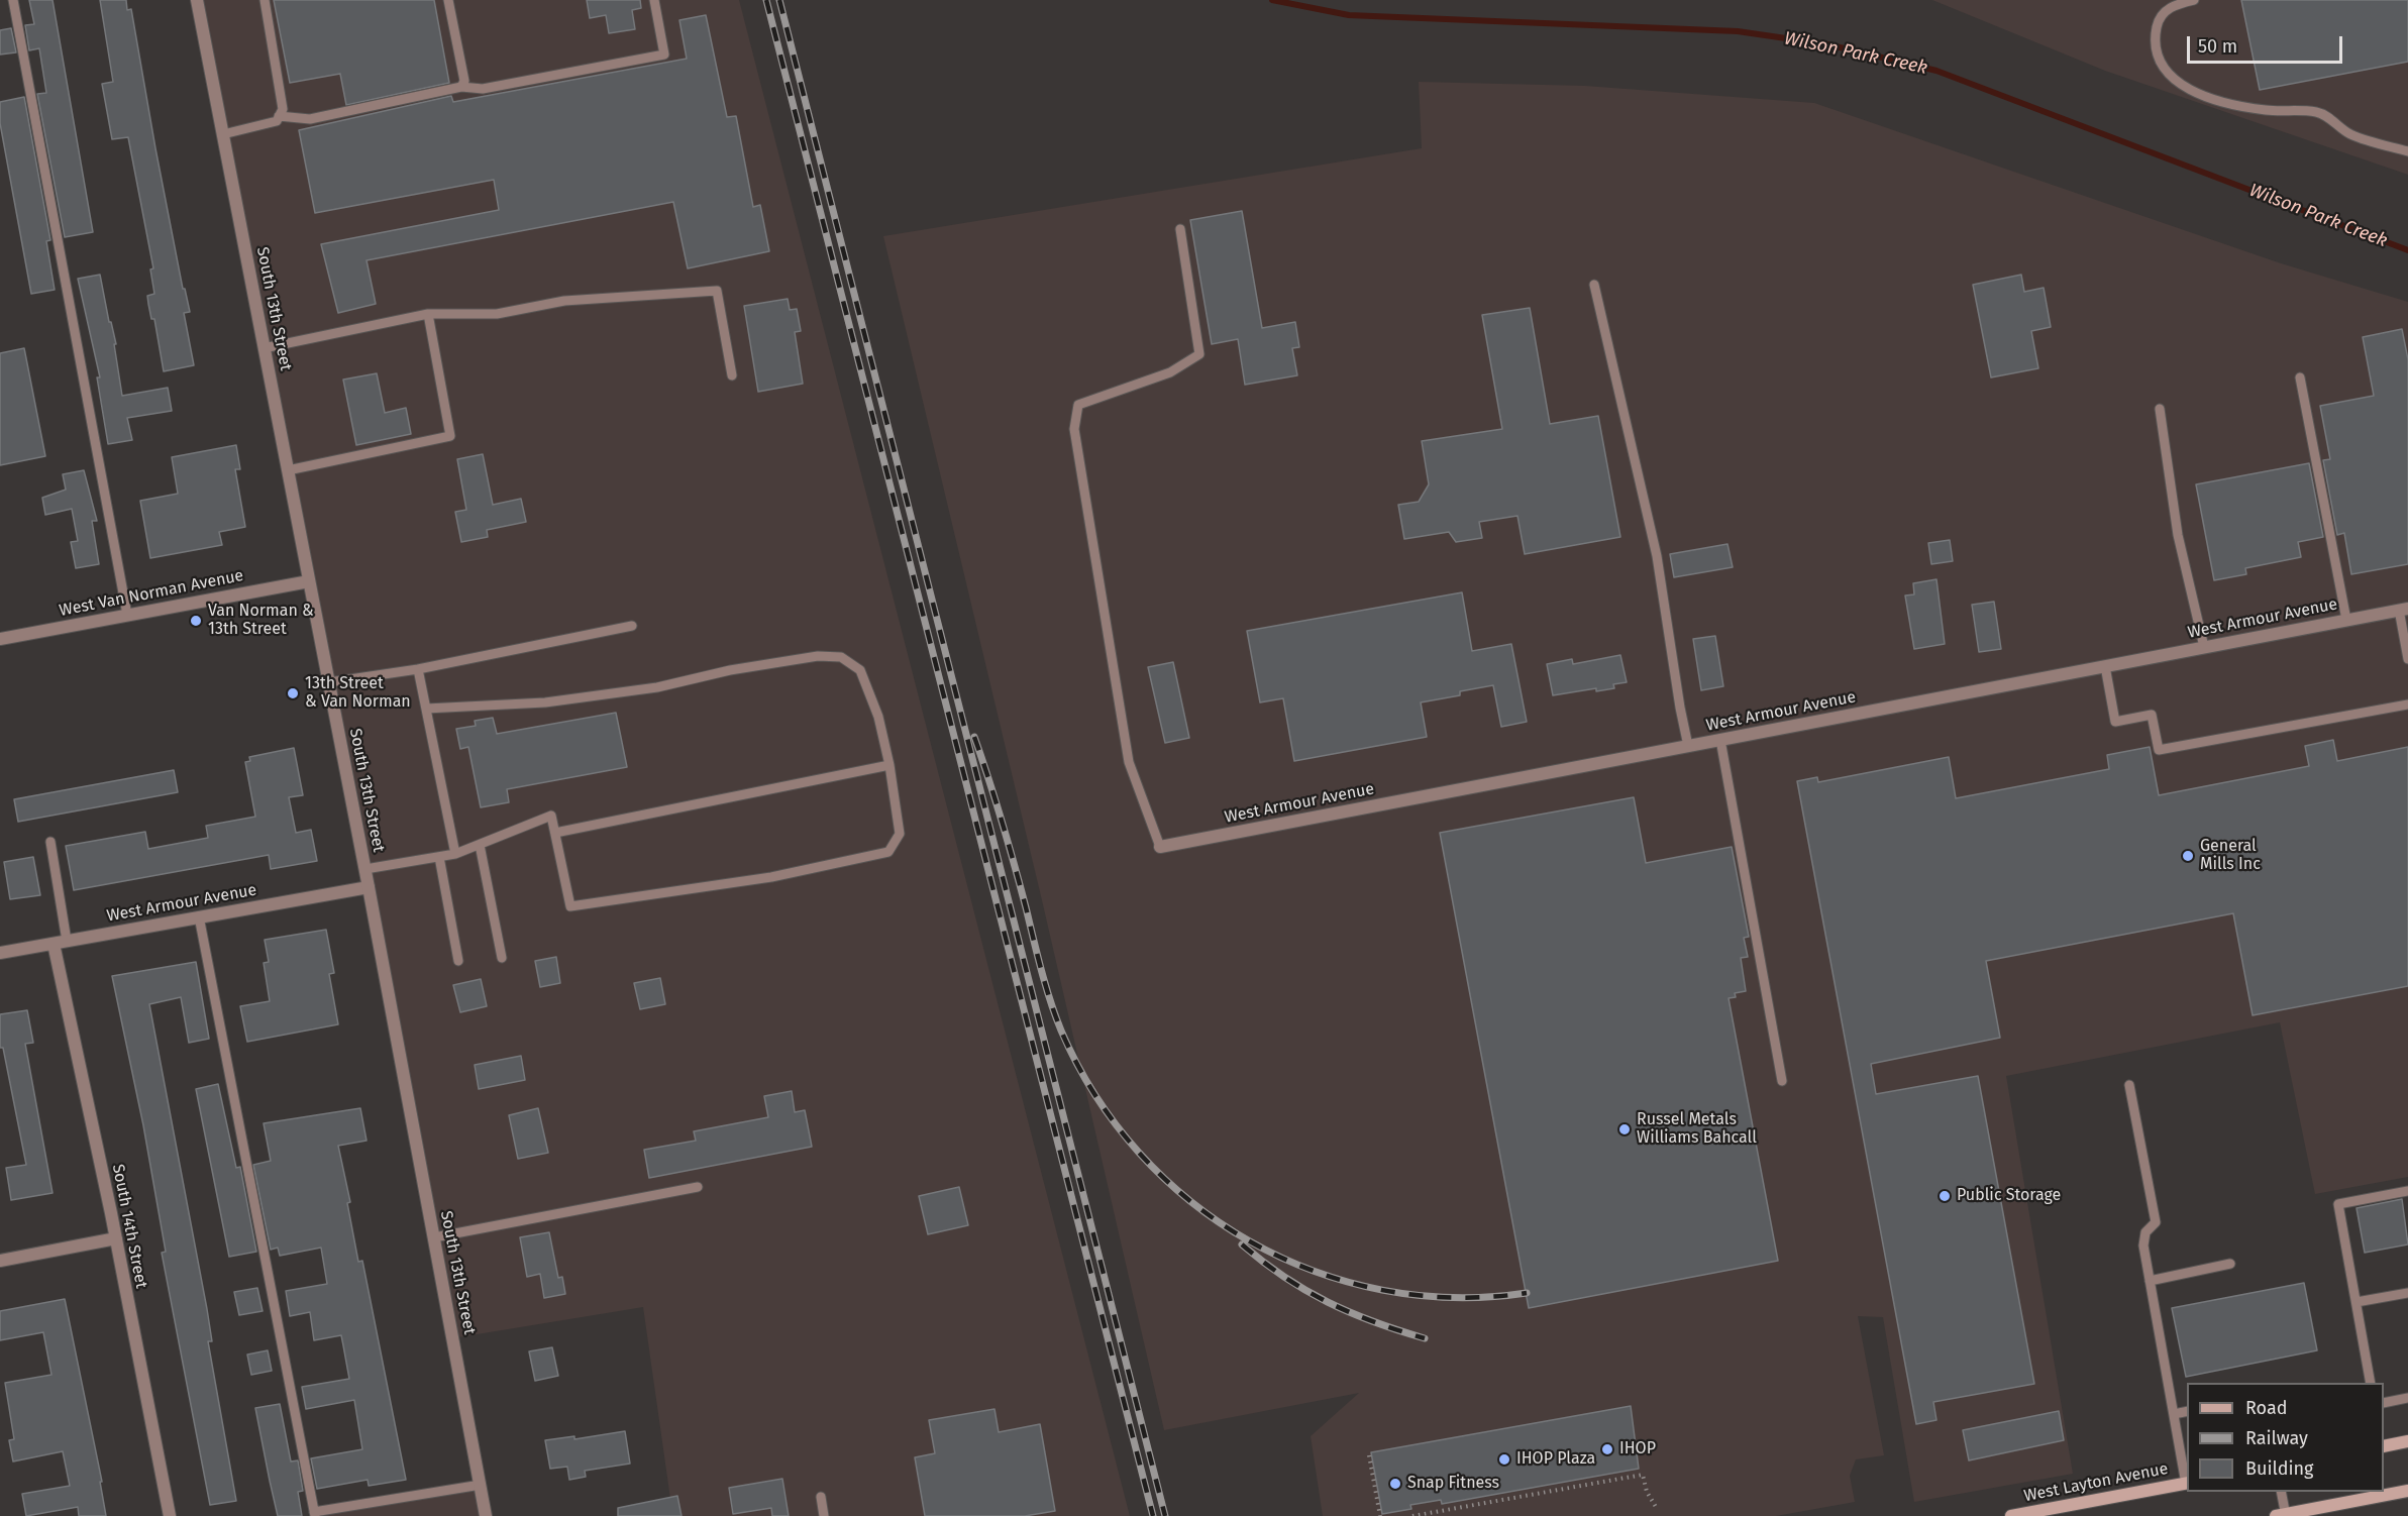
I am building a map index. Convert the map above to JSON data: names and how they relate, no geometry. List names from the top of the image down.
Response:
{
  "streets": {
    "main road": ["West Layton Avenue"],
    "street": [
      "South 13th Street",
      "West Van Norman Avenue",
      "West Armour Avenue",
      "South 14th Street"
    ]
  },
  "crossings": [
    ["South 13th Street", "West Van Norman Avenue"],
    ["South 13th Street", "West Armour Avenue"],
    ["West Armour Avenue", "South 14th Street"]
  ],
  "water": ["Wilson Park Creek"],
  "places": [
    "Van Norman & 13th Street",
    "13th Street & Van Norman",
    "General Mills Inc",
    "Russel Metals Williams Bahcall",
    "Public Storage",
    "IHOP",
    "IHOP Plaza",
    "Snap Fitness"
  ],
  "legend": ["Road", "Railway", "Building"],
  "scale_bar": "50 m"
}
